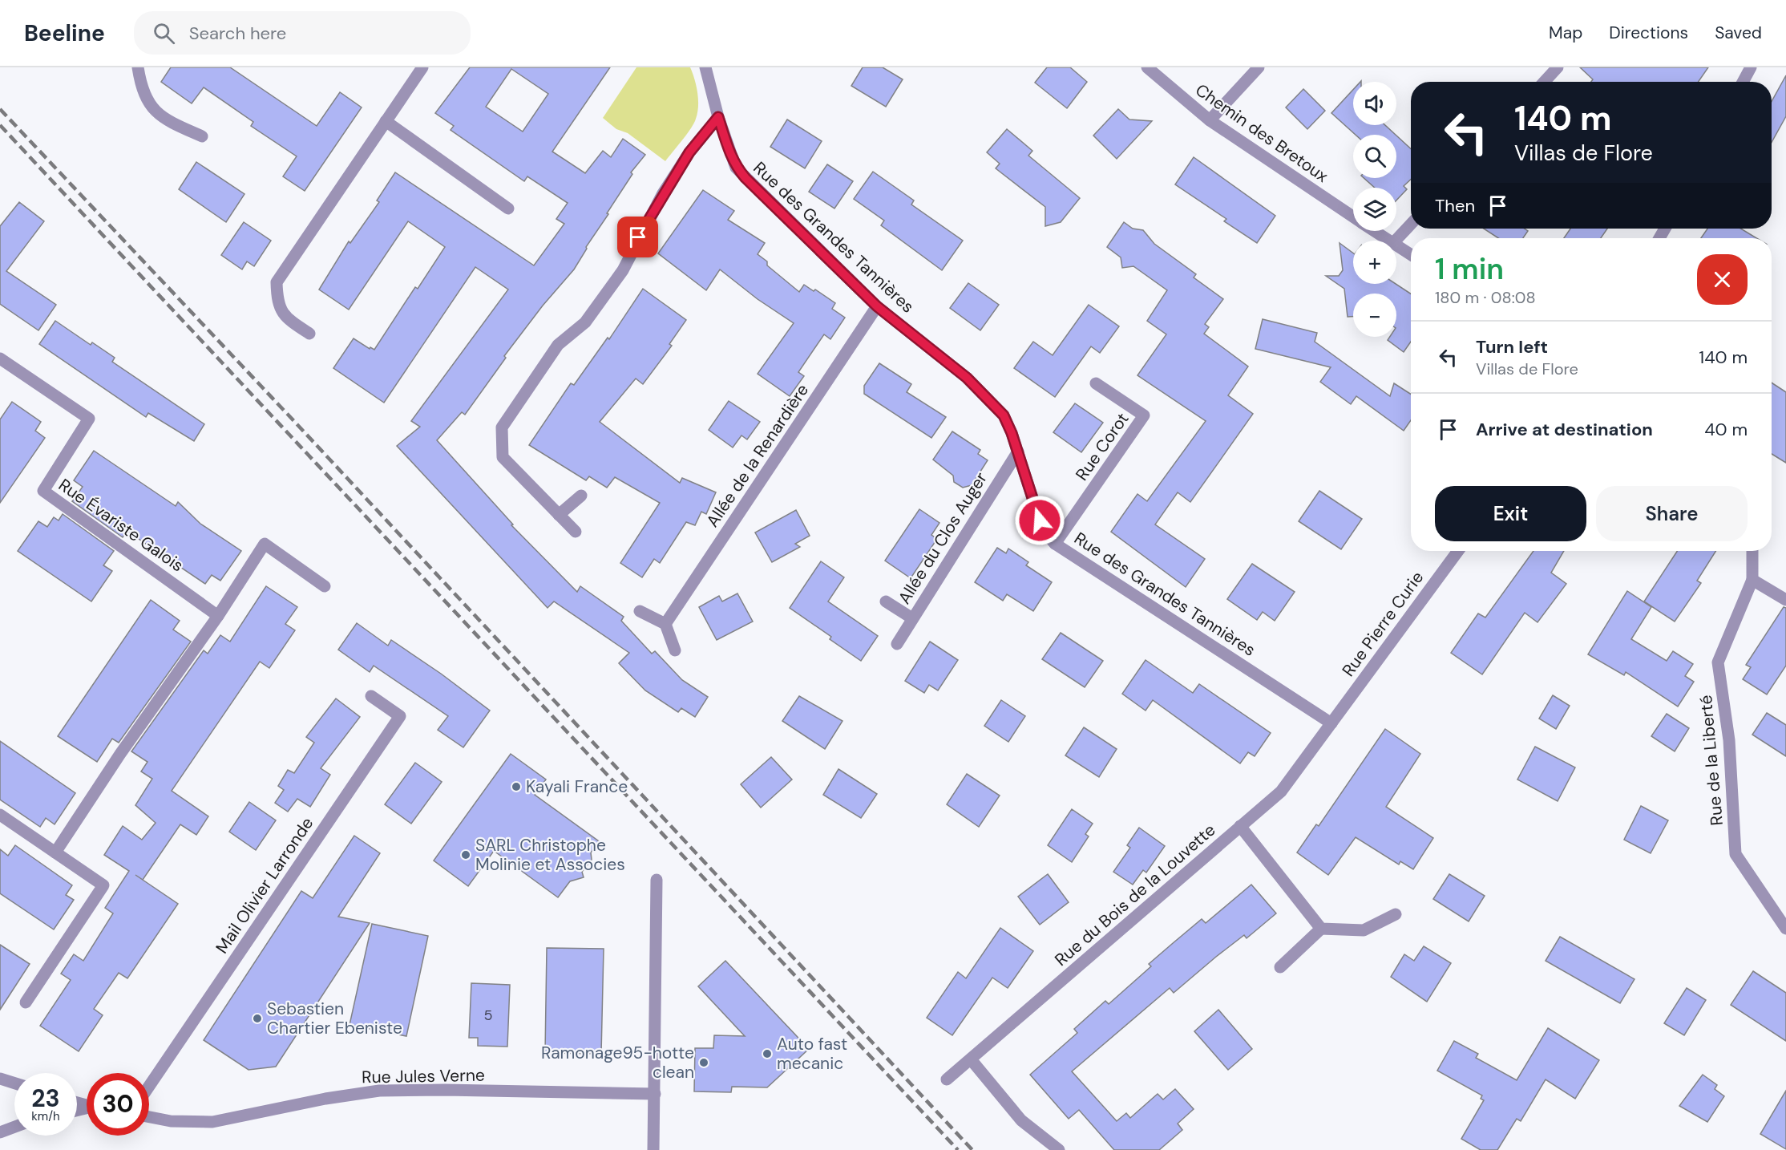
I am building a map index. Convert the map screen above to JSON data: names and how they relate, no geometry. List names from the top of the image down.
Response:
{
  "streets": {
    "street": [
      "Chemin des Bretoux",
      "Rue des Grandes Tannières",
      "Rue Corot",
      "Allée de la Renardière",
      "Rue Évariste Galois",
      "Allée du Clos Auger",
      "Rue Pierre Curie",
      "Rue de la Liberté",
      "Mail Olivier Larronde",
      "Rue du Bois de la Louvette",
      "Rue Jules Verne"
    ]
  },
  "crossings": [
    ["Rue des Grandes Tannières", "Rue Corot"],
    ["Rue des Grandes Tannières", "Allée de la Renardière"],
    ["Rue des Grandes Tannières", "Allée du Clos Auger"],
    ["Rue des Grandes Tannières", "Rue Pierre Curie"],
    ["Rue des Grandes Tannières", "Rue du Bois de la Louvette"],
    ["Rue Pierre Curie", "Rue du Bois de la Louvette"]
  ],
  "places": [
    "Kayali France",
    "SARL Christophe Molinie et Associes",
    "Sebastien Chartier Ebeniste",
    "Auto fast mecanic",
    "Ramonage95-hotte clean"
  ],
  "house_numbers": ["5"],
  "page": {
    "header": "Beeline",
    "search": "Search here",
    "nav": ["Map", "Directions", "Saved"],
    "map_buttons": ["+", "−"],
    "turn": ["140 m", "Villas de Flore"],
    "then": "Then",
    "heading": ["1 min", "180 m · 08:08"],
    "list": [
      {
        "name": "Turn left",
        "note": "Villas de Flore",
        "value": "140 m"
      },
      {
        "name": "Arrive at destination",
        "value": "40 m"
      }
    ],
    "buttons": ["Exit", "Share"],
    "speed": "23 km/h",
    "limit": "30"
  }
}
